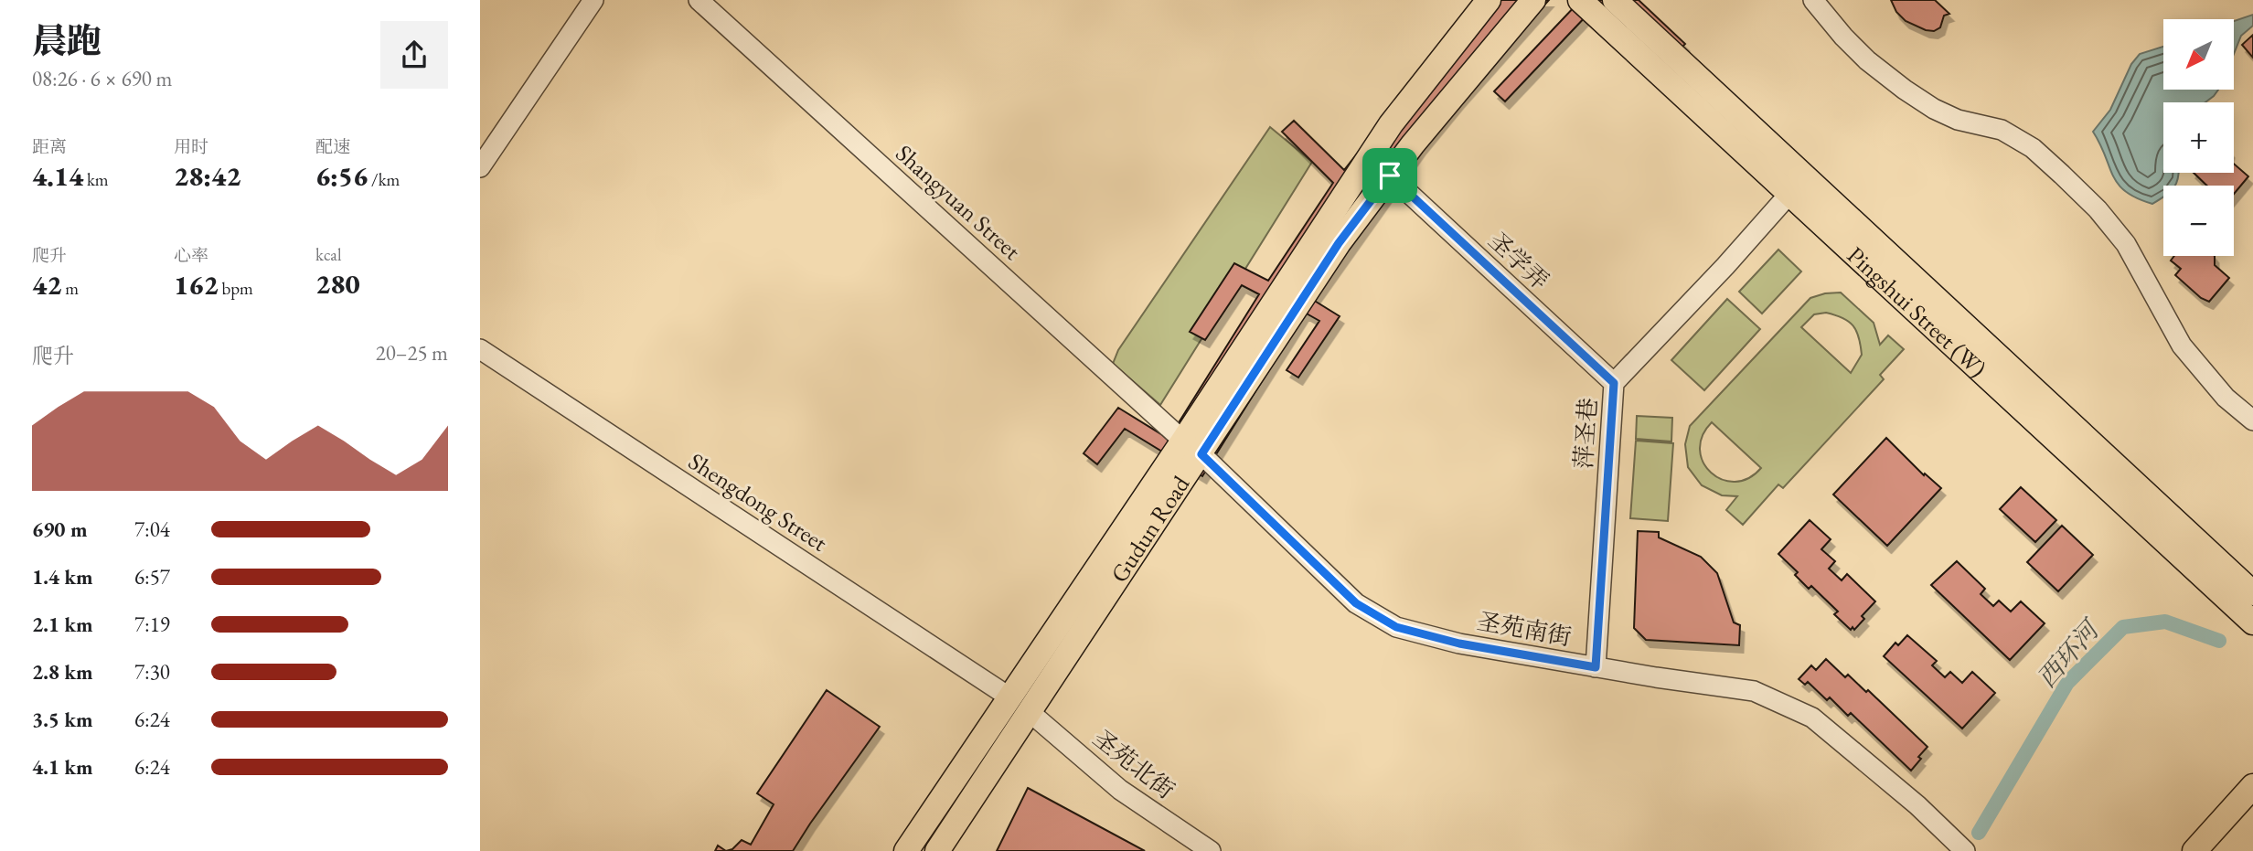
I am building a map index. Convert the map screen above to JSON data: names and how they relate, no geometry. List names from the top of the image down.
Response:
{
  "streets": {
    "main road": ["Pingshui Street (W)", "Gudun Road"],
    "street": [
      "Shangyuan Street",
      "圣学弄",
      "萍圣巷",
      "Shengdong Street",
      "圣苑南街",
      "圣苑北街"
    ]
  },
  "crossings": [
    ["Shangyuan Street", "Gudun Road"],
    ["Shangyuan Street", "圣苑南街"],
    ["圣学弄", "萍圣巷"],
    ["圣学弄", "Gudun Road"],
    ["Pingshui Street (W)", "萍圣巷"],
    ["萍圣巷", "圣苑南街"],
    ["Shengdong Street", "Gudun Road"],
    ["Gudun Road", "圣苑南街"],
    ["Gudun Road", "圣苑北街"]
  ],
  "water": ["西环河"],
  "north": "bottom left",
  "page": {
    "heading": ["晨跑", "08:26 · 6 × 690 m"],
    "map_buttons": ["+", "−"],
    "stats": [
      ["距离", "4.14 km"],
      ["用时", "28:42"],
      ["配速", "6:56 /km"],
      ["爬升", "42 m"],
      ["心率", "162 bpm"],
      ["kcal", "280"]
    ],
    "chart": ["爬升", "20–25 m"],
    "list": [
      {
        "name": "690 m",
        "note": "7:04"
      },
      {
        "name": "1.4 km",
        "note": "6:57"
      },
      {
        "name": "2.1 km",
        "note": "7:19"
      },
      {
        "name": "2.8 km",
        "note": "7:30"
      },
      {
        "name": "3.5 km",
        "note": "6:24"
      },
      {
        "name": "4.1 km",
        "note": "6:24"
      }
    ]
  }
}
